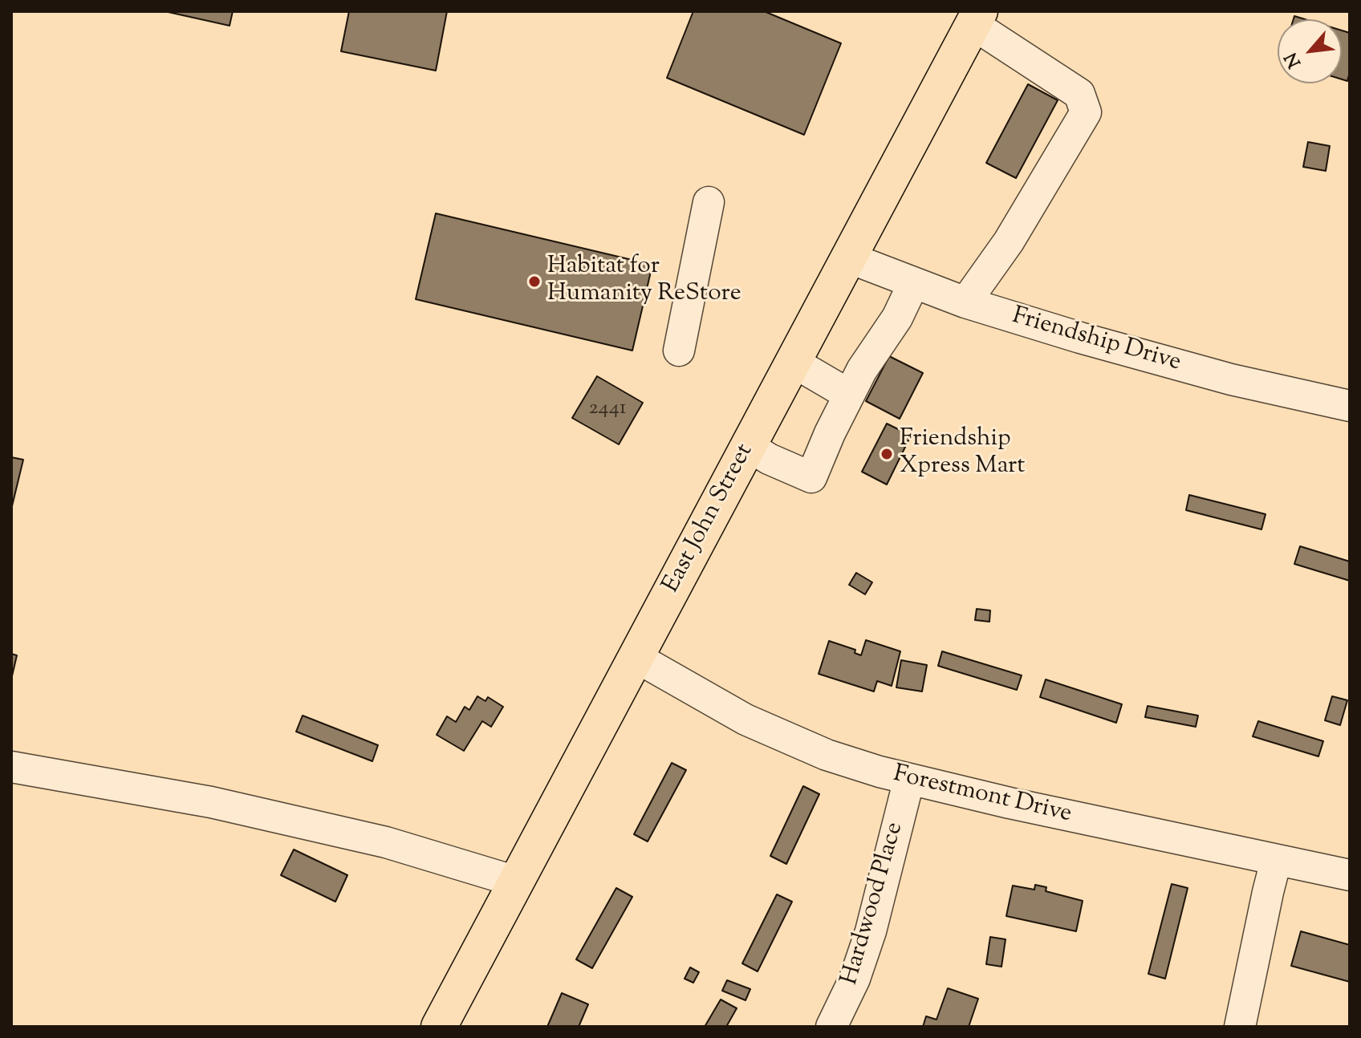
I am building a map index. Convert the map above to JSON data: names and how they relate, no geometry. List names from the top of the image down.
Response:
{
  "streets": {
    "main road": ["East John Street"],
    "street": ["Friendship Drive", "Forestmont Drive", "Hardwood Place"]
  },
  "crossings": [
    ["Friendship Drive", "East John Street"],
    ["East John Street", "Forestmont Drive"],
    ["Forestmont Drive", "Hardwood Place"]
  ],
  "places": ["Habitat for Humanity ReStore", "Friendship Xpress Mart"],
  "house_numbers": ["2441"],
  "north": "bottom left"
}
